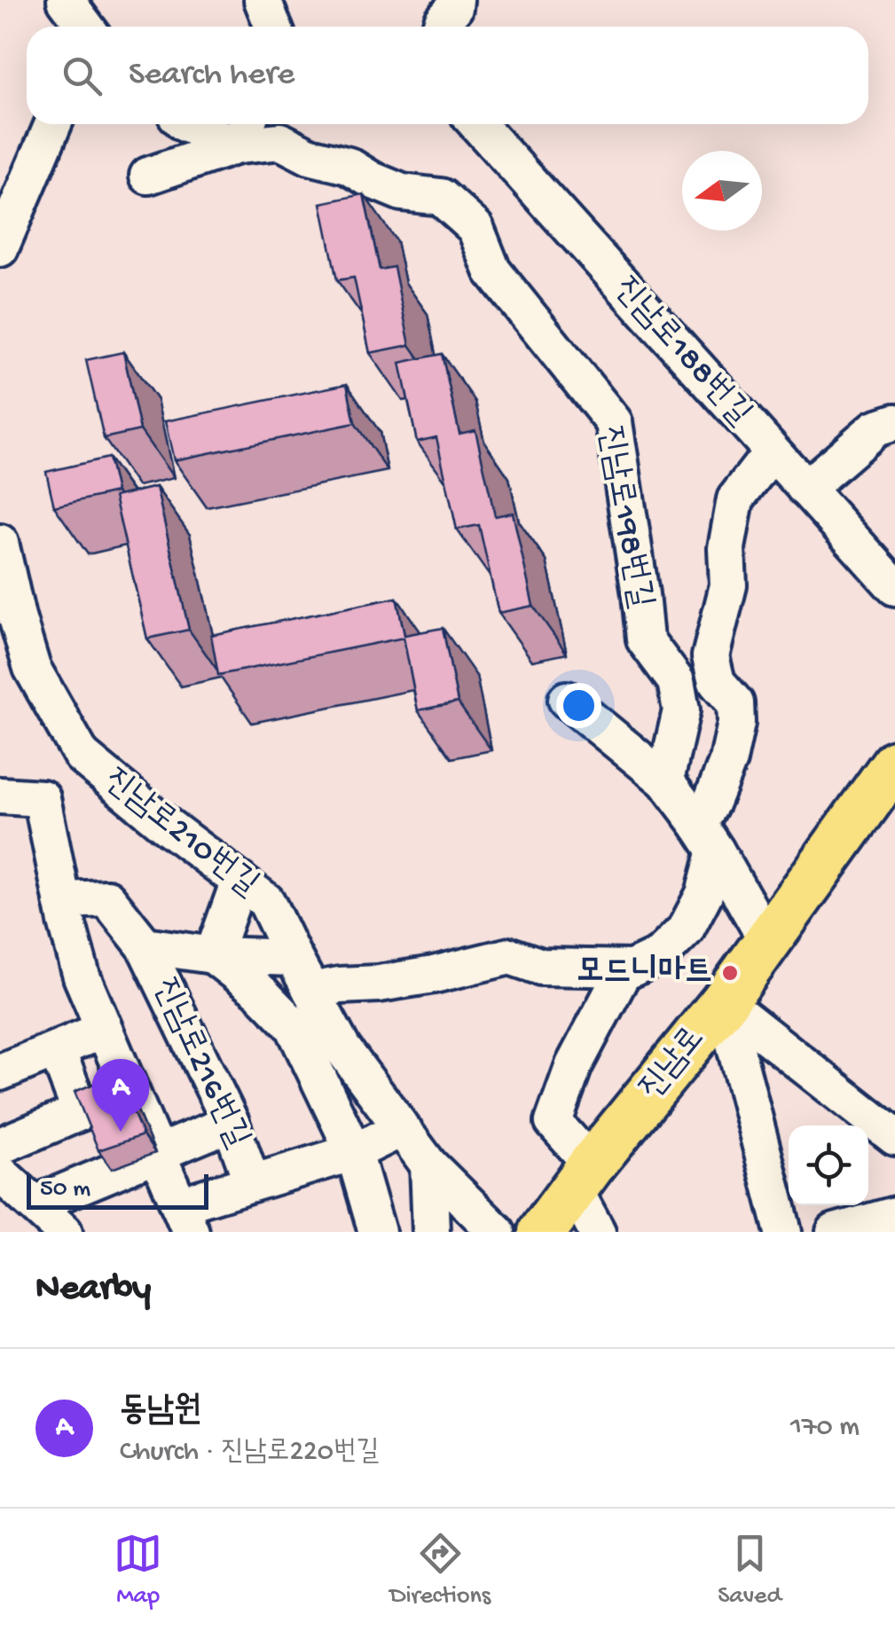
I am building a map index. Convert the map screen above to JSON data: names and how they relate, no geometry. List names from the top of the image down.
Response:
{
  "streets": {
    "main road": ["진남로"],
    "street": [
      "진남로188번길",
      "진남로198번길",
      "진남로210번길",
      "진남로216번길"
    ]
  },
  "places": ["모드니마트"],
  "scale_bar": "50 m",
  "north": "left",
  "page": {
    "search": "Search here",
    "pins": "A",
    "scale": "50 m",
    "heading": "Nearby",
    "list": [
      {
        "mark": "A",
        "name": "동남원",
        "note": "Church · 진남로220번길",
        "value": "170 m"
      }
    ],
    "nav": ["Map", "Directions", "Saved"]
  }
}
